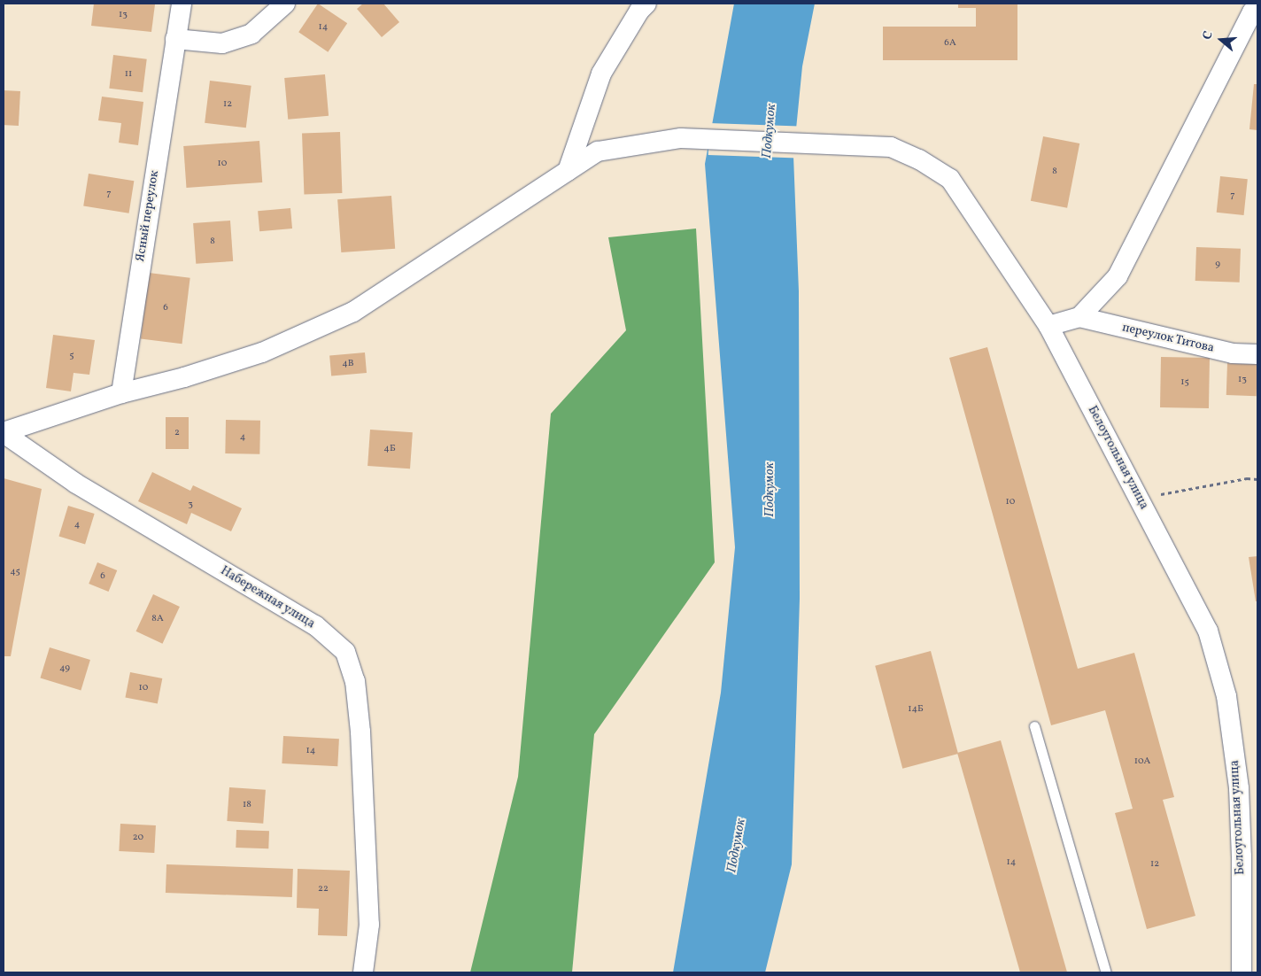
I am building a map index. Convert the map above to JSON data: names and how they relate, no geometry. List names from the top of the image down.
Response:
{
  "streets": {
    "street": [
      "Ясный переулок",
      "переулок Титова",
      "Белоугольная улица",
      "Набережная улица"
    ]
  },
  "water": ["Подкумок"],
  "house_numbers": [
    "13",
    "14",
    "6А",
    "11",
    "12",
    "10",
    "8",
    "7",
    "7",
    "8",
    "9",
    "6",
    "5",
    "4В",
    "13",
    "15",
    "2",
    "4",
    "4Б",
    "10",
    "3",
    "4",
    "45",
    "6",
    "8А",
    "49",
    "10",
    "14Б",
    "14",
    "10А",
    "18",
    "20",
    "14",
    "12",
    "22"
  ],
  "north": "left"
}
